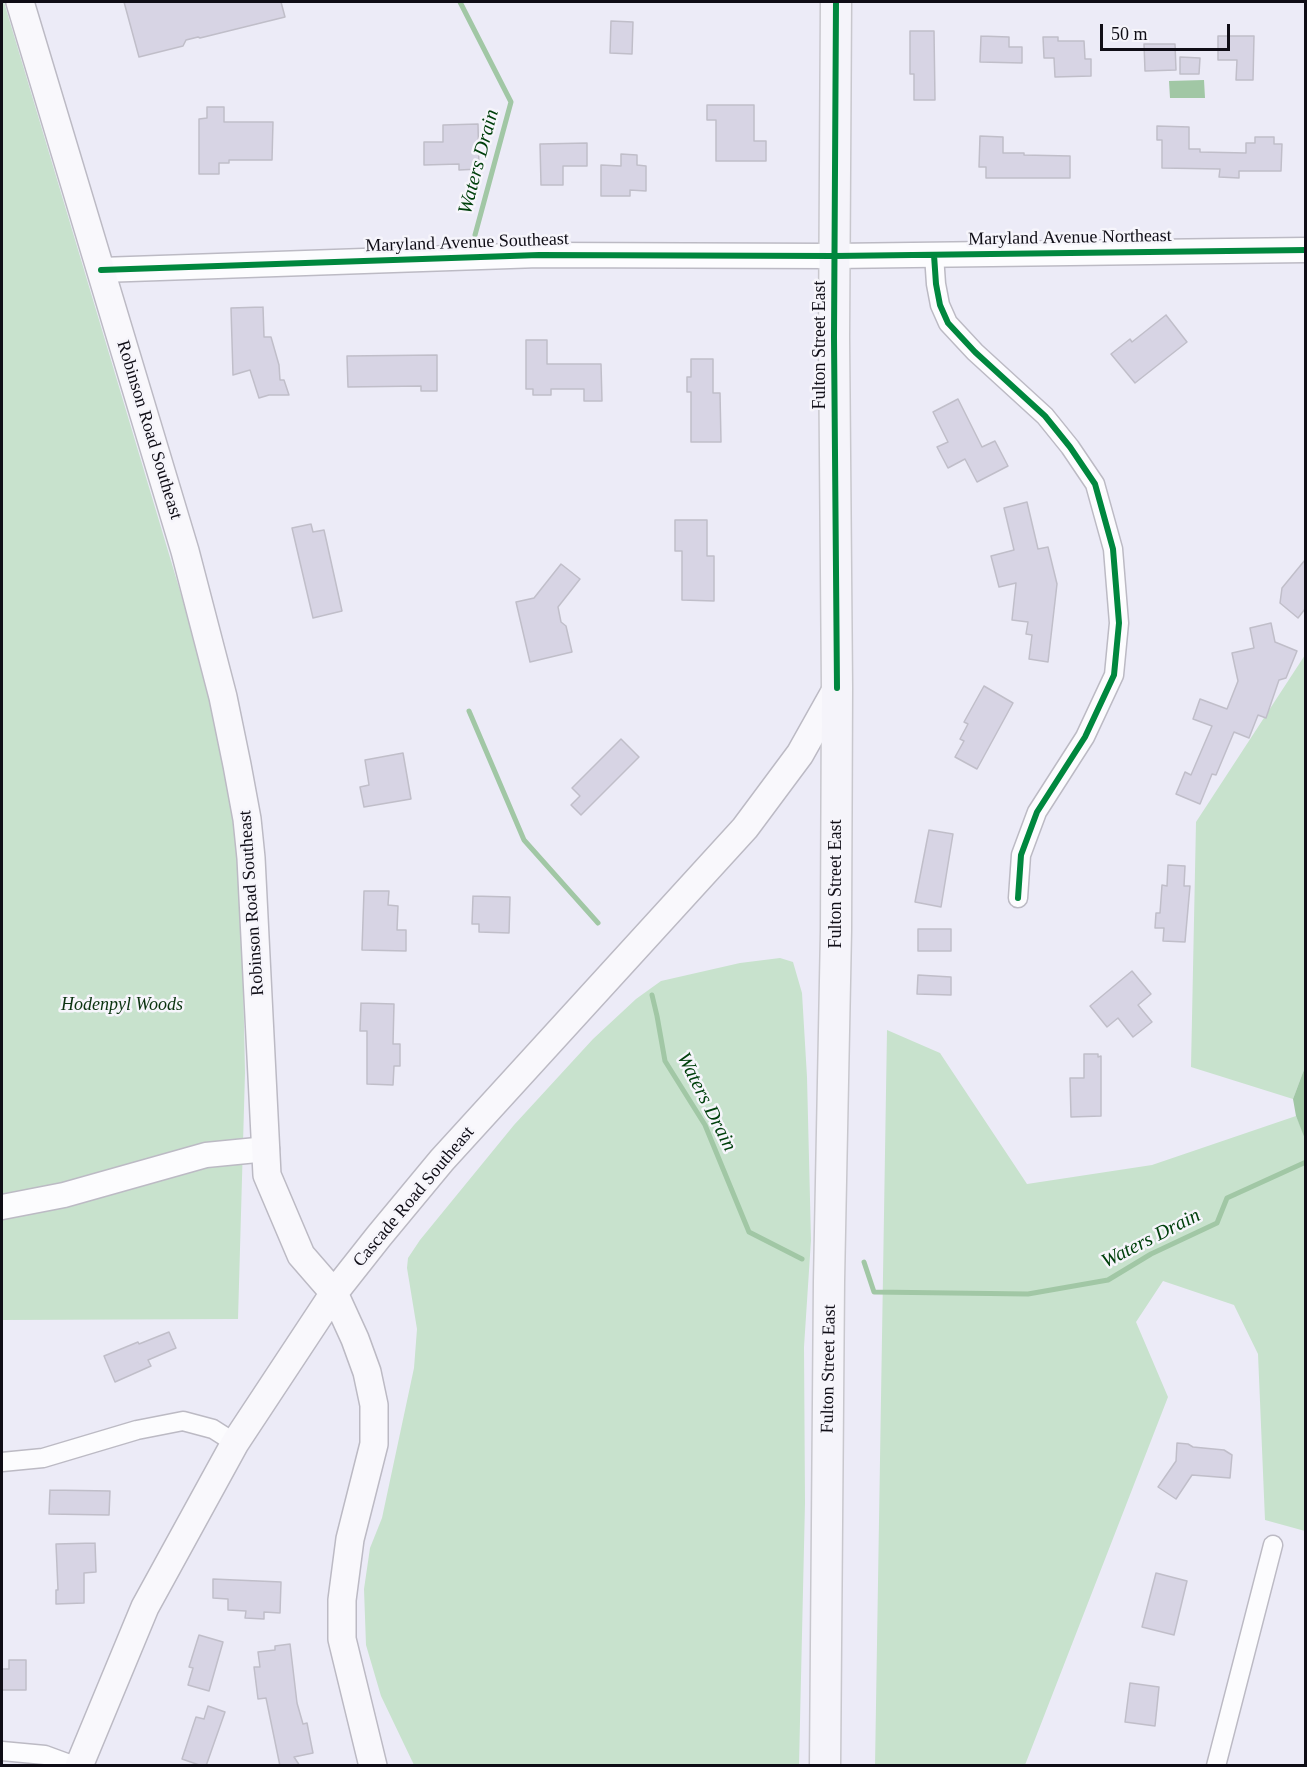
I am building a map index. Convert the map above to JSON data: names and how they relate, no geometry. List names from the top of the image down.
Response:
{
  "streets": {
    "main road": ["Fulton Street East", "Robinson Road Southeast", "Cascade Road Southeast"],
    "street": ["Maryland Avenue Northeast", "Maryland Avenue Southeast"]
  },
  "crossings": [
    ["Maryland Avenue Northeast", "Maryland Avenue Southeast"],
    ["Maryland Avenue Northeast", "Fulton Street East"],
    ["Maryland Avenue Southeast", "Fulton Street East"],
    ["Maryland Avenue Southeast", "Robinson Road Southeast"],
    ["Fulton Street East", "Cascade Road Southeast"],
    ["Robinson Road Southeast", "Cascade Road Southeast"]
  ],
  "water": ["Waters Drain"],
  "parks": ["Hodenpyl Woods"],
  "scale_bar": "50 m"
}
